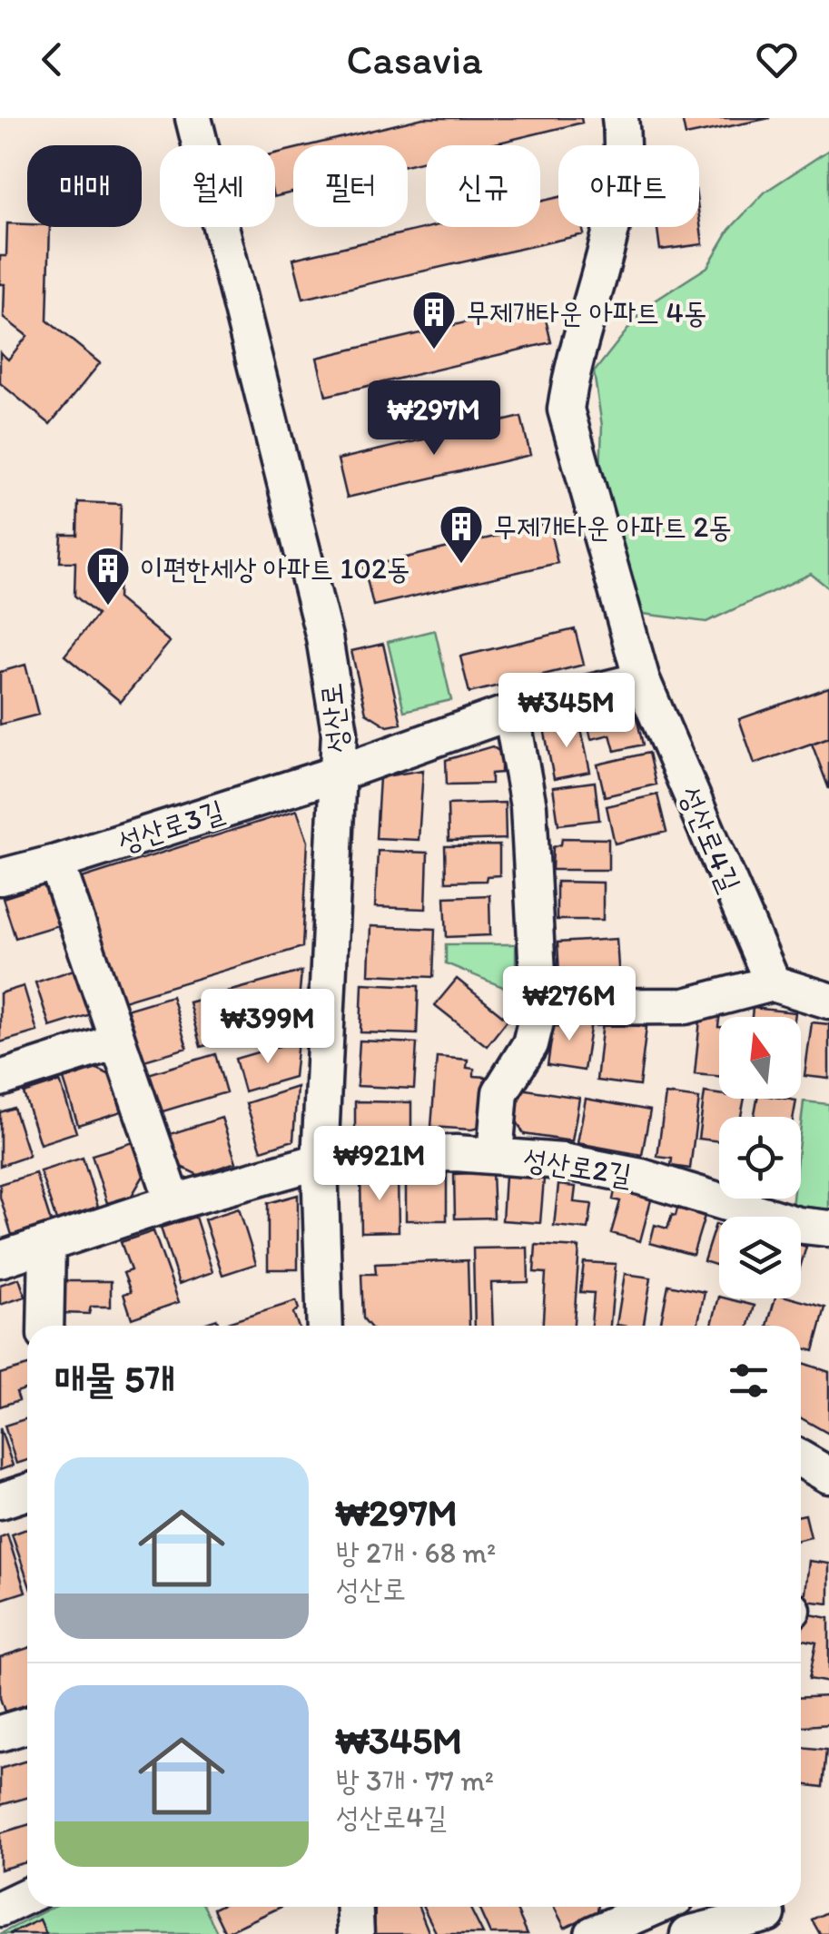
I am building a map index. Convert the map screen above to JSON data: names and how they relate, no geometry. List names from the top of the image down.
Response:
{
  "streets": {
    "street": [
      "성산로",
      "성산로3길",
      "성산로4길",
      "성산로2길"
    ]
  },
  "crossings": [
    ["성산로", "성산로3길"],
    ["성산로", "성산로2길"]
  ],
  "places": {
    "building": ["무제개타운 아파트 4동", "무제개타운 아파트 2동", "이편한세상 아파트 102동"]
  },
  "north": "top",
  "page": {
    "header": "Casavia",
    "chip": [
      "매매",
      "월세",
      "필터",
      "신규",
      "아파트"
    ],
    "price": [
      "₩297M",
      "₩345M",
      "₩276M",
      "₩399M",
      "₩921M"
    ],
    "heading": "매물 5개",
    "list": [
      {
        "name": "₩297M",
        "note": "방 2개 · 68 m² · 성산로"
      },
      {
        "name": "₩345M",
        "note": "방 3개 · 77 m² · 성산로4길"
      }
    ]
  }
}
